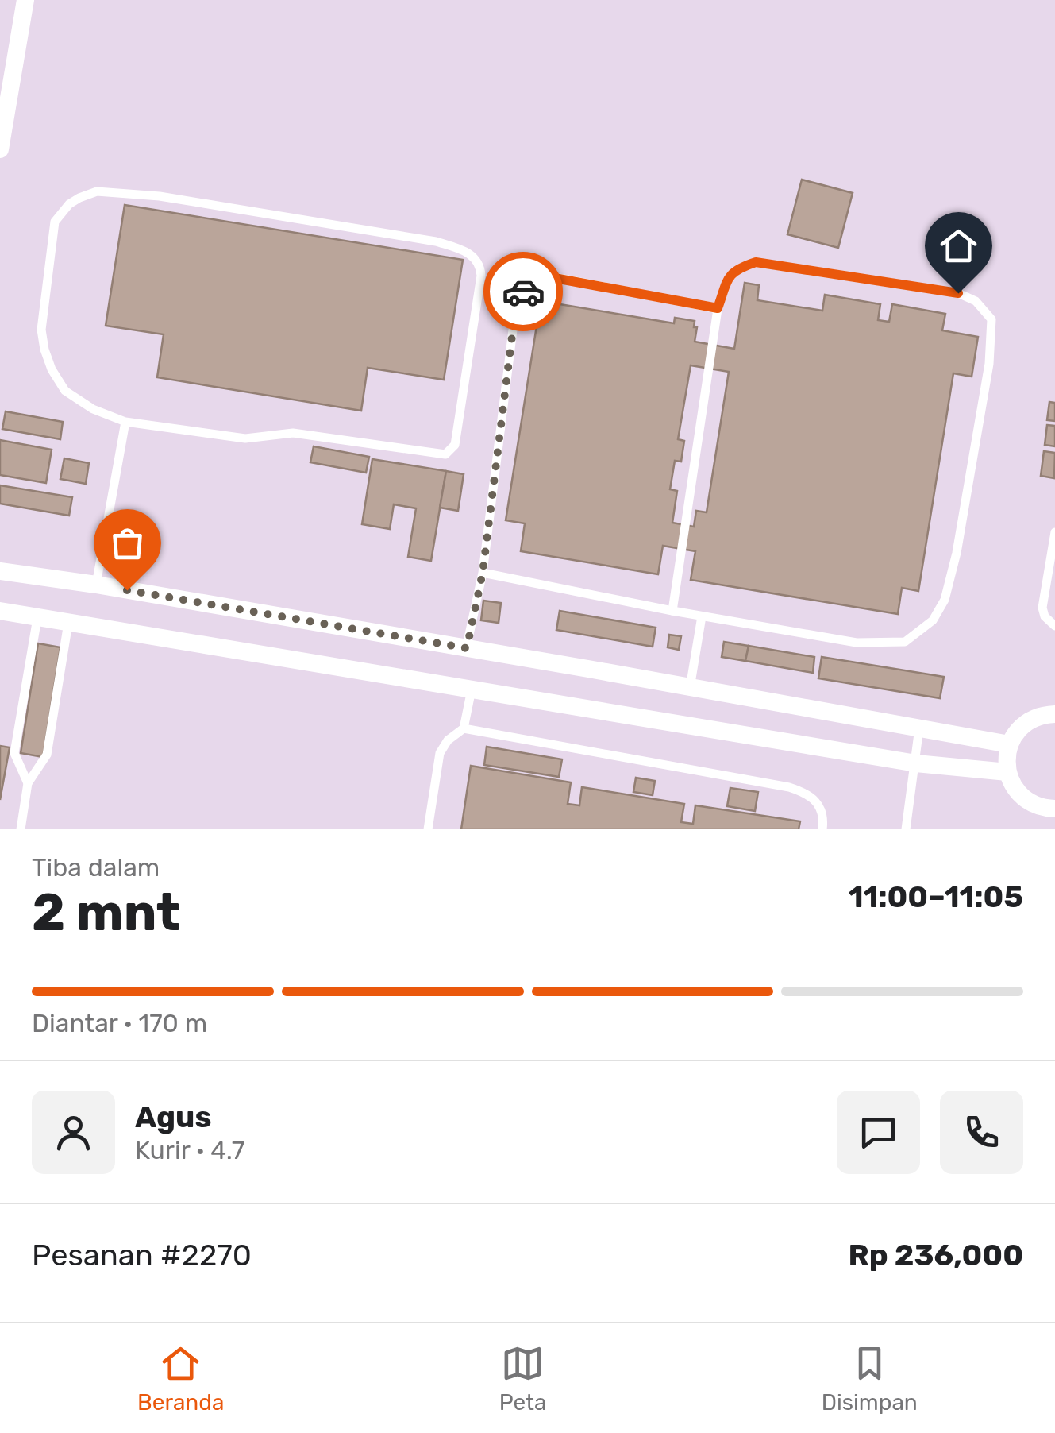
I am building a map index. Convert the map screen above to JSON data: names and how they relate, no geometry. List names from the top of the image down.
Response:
{
  "page": {
    "heading": ["2 mnt", "Tiba dalam", "11:00–11:05"],
    "panel": [
      "Agus",
      "Kurir · 4.7",
      "Pesanan #2270",
      "Rp 236,000"
    ],
    "bar": "Diantar · 170 m",
    "tabs": ["Beranda", "Peta", "Disimpan"]
  }
}
